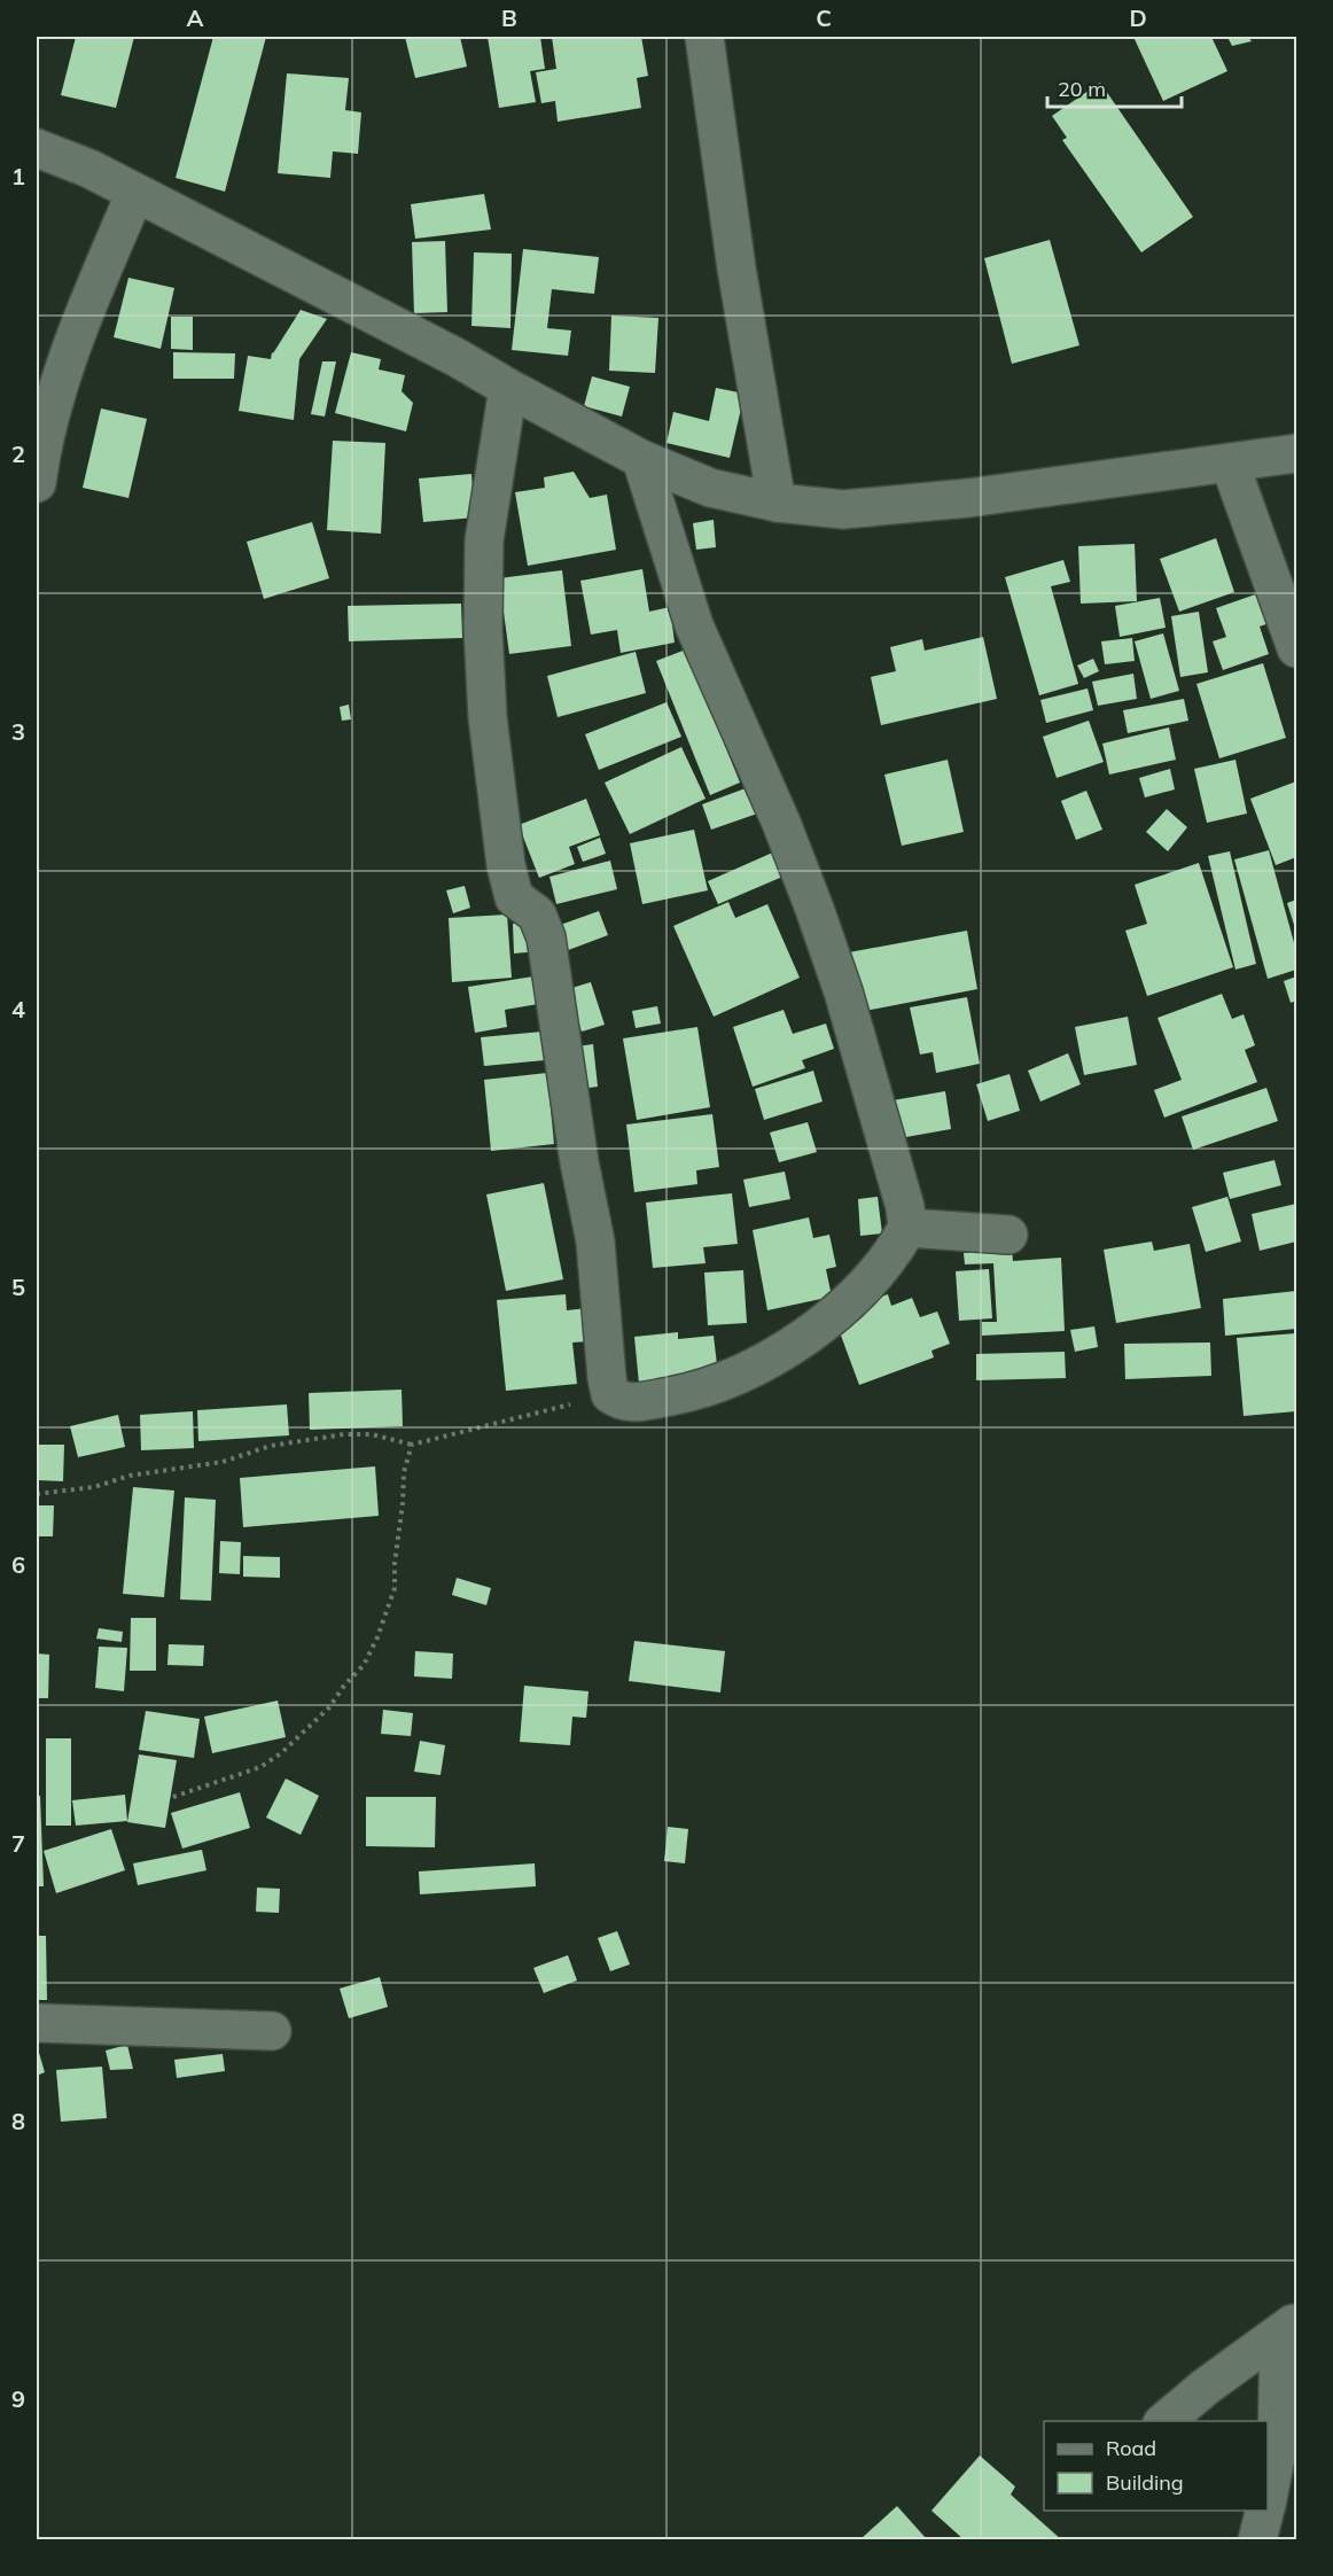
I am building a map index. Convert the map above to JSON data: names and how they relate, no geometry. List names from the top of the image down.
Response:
{
  "legend": ["Road", "Building"],
  "scale_bar": "20 m",
  "grid": {
    "columns": [
      "A",
      "B",
      "C",
      "D"
    ],
    "rows": [
      "1",
      "2",
      "3",
      "4",
      "5",
      "6",
      "7",
      "8",
      "9"
    ]
  }
}
